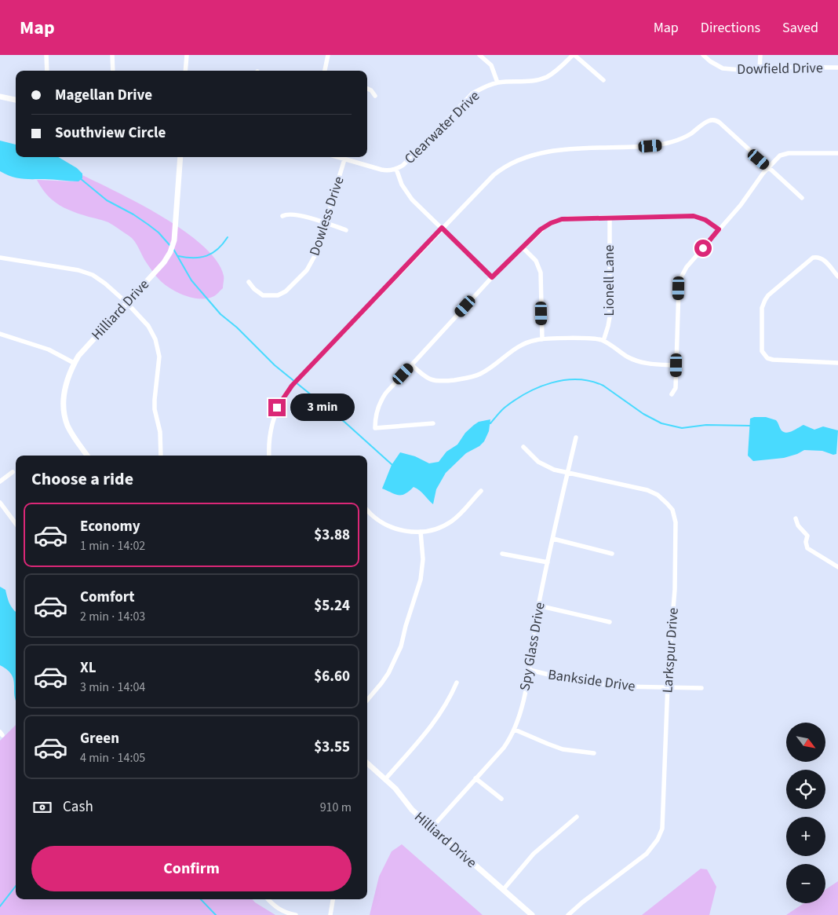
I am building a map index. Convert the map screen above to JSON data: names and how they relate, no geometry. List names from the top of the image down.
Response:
{
  "streets": {
    "street": [
      "Dowfield Drive",
      "Clearwater Drive",
      "Dowless Drive",
      "Lionell Lane",
      "Hilliard Drive",
      "Spy Glass Drive",
      "Larkspur Drive",
      "Bankside Drive"
    ]
  },
  "crossings": [
    ["Clearwater Drive", "Dowless Drive"],
    ["Hilliard Drive", "Spy Glass Drive"],
    ["Spy Glass Drive", "Larkspur Drive"],
    ["Spy Glass Drive", "Bankside Drive"],
    ["Larkspur Drive", "Bankside Drive"]
  ],
  "north": "bottom right",
  "page": {
    "header": "Map",
    "nav": ["Map", "Directions", "Saved"],
    "banner": ["Magellan Drive", "Southview Circle"],
    "bubble": "3 min",
    "heading": "Choose a ride",
    "list": [
      {
        "name": "Economy",
        "note": "1 min · 14:02",
        "value": "$3.88"
      },
      {
        "name": "Comfort",
        "note": "2 min · 14:03",
        "value": "$5.24"
      },
      {
        "name": "XL",
        "note": "3 min · 14:04",
        "value": "$6.60"
      },
      {
        "name": "Green",
        "note": "4 min · 14:05",
        "value": "$3.55"
      }
    ],
    "map_buttons": ["+", "−"],
    "pay": ["Cash", "910 m"],
    "buttons": "Confirm"
  }
}
